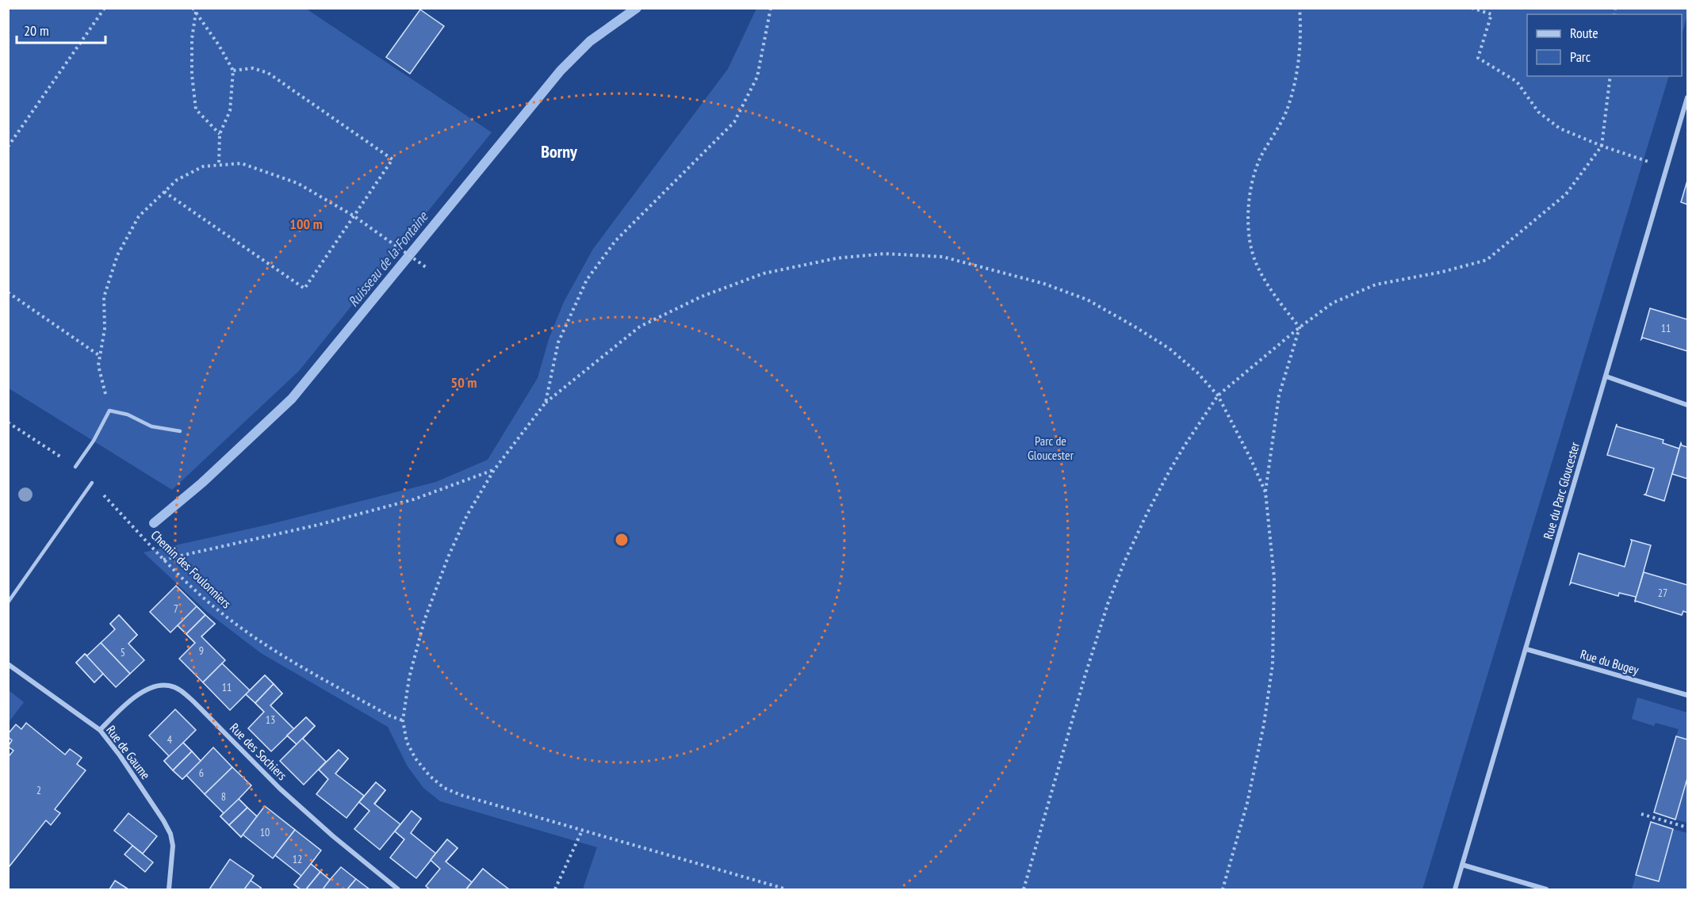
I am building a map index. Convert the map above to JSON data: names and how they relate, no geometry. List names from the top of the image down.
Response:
{
  "streets": {
    "street": [
      "Rue du Parc Gloucester",
      "Rue du Bugey",
      "Rue des Sochiers",
      "Rue de Gaume"
    ],
    "path": ["Chemin des Foulonniers"]
  },
  "crossings": [
    ["Rue du Parc Gloucester", "Rue du Bugey"],
    ["Rue des Sochiers", "Rue de Gaume"]
  ],
  "districts": ["Borny"],
  "water": ["Ruisseau de la Fontaine"],
  "parks": ["Parc de Gloucester"],
  "house_numbers": [
    "11",
    "27",
    "7",
    "9",
    "5",
    "11",
    "13",
    "4",
    "6",
    "2",
    "8",
    "10",
    "12"
  ],
  "legend": ["Route", "Parc"],
  "scale_bar": "20 m",
  "rings": ["100 m", "50 m"]
}
